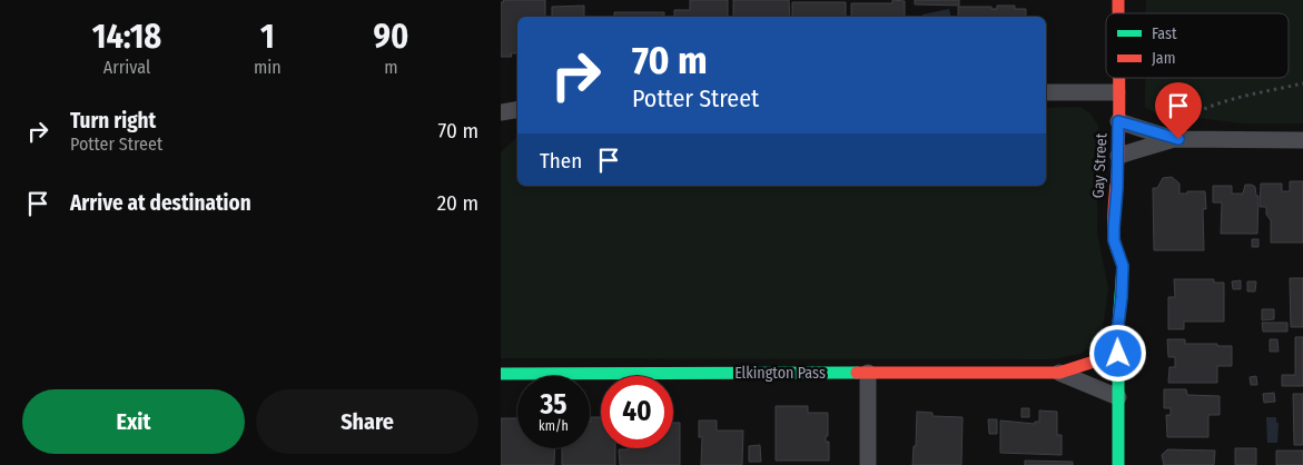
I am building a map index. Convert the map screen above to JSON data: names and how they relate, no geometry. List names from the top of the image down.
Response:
{
  "streets": {
    "street": ["Gay Street", "Elkington Pass"]
  },
  "crossings": [
    ["Gay Street", "Elkington Pass"]
  ],
  "legend": ["Fast", "Jam"],
  "page": {
    "eta": [
      "14:18",
      "Arrival",
      "1",
      "min",
      "90",
      "m"
    ],
    "turn": ["70 m", "Potter Street"],
    "list": [
      {
        "name": "Turn right",
        "note": "Potter Street",
        "value": "70 m"
      },
      {
        "name": "Arrive at destination",
        "value": "20 m"
      }
    ],
    "then": "Then",
    "speed": "35 km/h",
    "limit": "40",
    "buttons": ["Exit", "Share"]
  }
}
